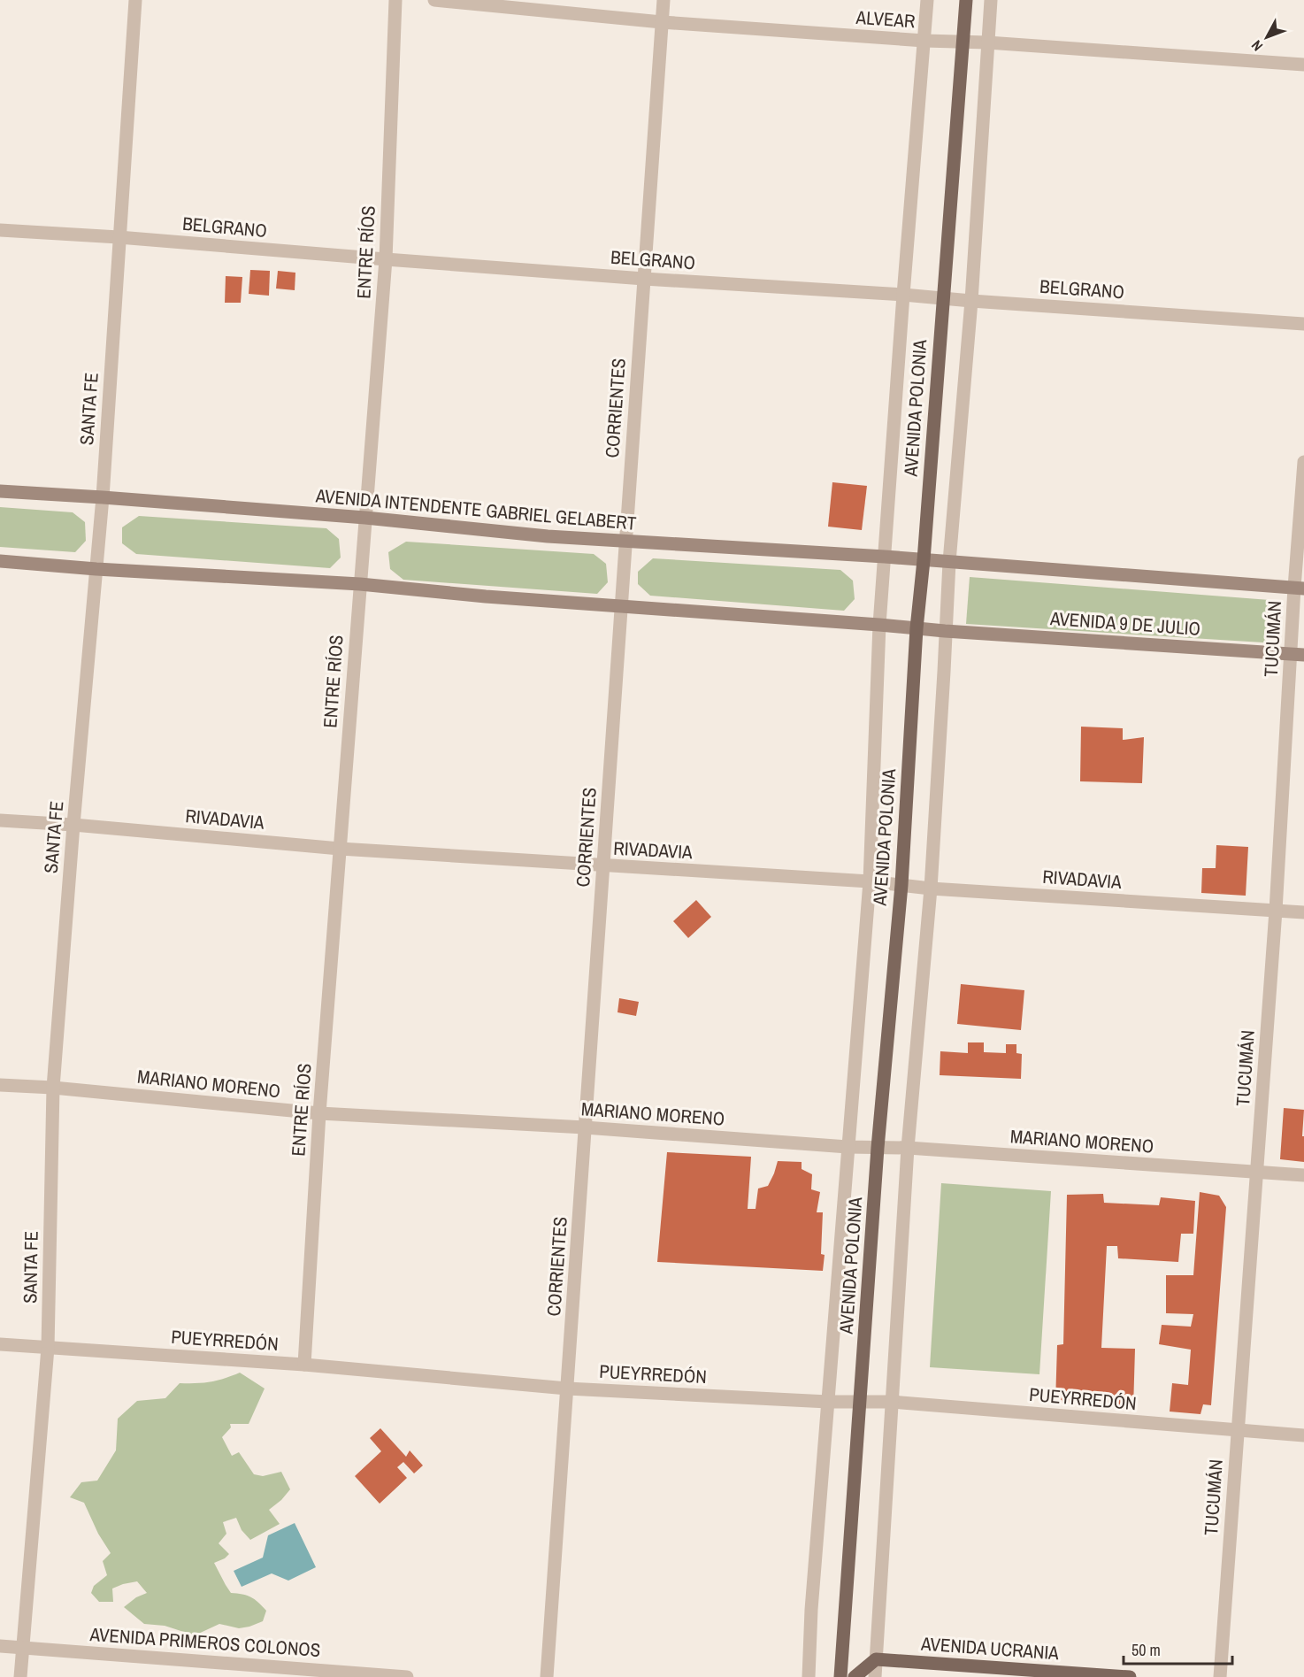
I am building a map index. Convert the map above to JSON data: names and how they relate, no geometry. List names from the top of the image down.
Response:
{
  "streets": {
    "main road": [
      "AVENIDA POLONIA",
      "AVENIDA INTENDENTE GABRIEL GELABERT",
      "AVENIDA 9 DE JULIO",
      "AVENIDA UCRANIA"
    ],
    "street": [
      "ALVEAR",
      "BELGRANO",
      "ENTRE RÍOS",
      "CORRIENTES",
      "SANTA FE",
      "TUCUMÁN",
      "RIVADAVIA",
      "MARIANO MORENO",
      "PUEYRREDÓN",
      "AVENIDA PRIMEROS COLONOS"
    ]
  },
  "crossings": [
    ["ALVEAR", "CORRIENTES"],
    ["ALVEAR", "AVENIDA POLONIA"],
    ["BELGRANO", "ENTRE RÍOS"],
    ["BELGRANO", "CORRIENTES"],
    ["BELGRANO", "AVENIDA POLONIA"],
    ["BELGRANO", "SANTA FE"],
    ["ENTRE RÍOS", "AVENIDA INTENDENTE GABRIEL GELABERT"],
    ["ENTRE RÍOS", "RIVADAVIA"],
    ["ENTRE RÍOS", "MARIANO MORENO"],
    ["ENTRE RÍOS", "PUEYRREDÓN"],
    ["CORRIENTES", "AVENIDA INTENDENTE GABRIEL GELABERT"],
    ["CORRIENTES", "RIVADAVIA"],
    ["CORRIENTES", "MARIANO MORENO"],
    ["CORRIENTES", "PUEYRREDÓN"],
    ["AVENIDA POLONIA", "AVENIDA INTENDENTE GABRIEL GELABERT"],
    ["AVENIDA POLONIA", "RIVADAVIA"],
    ["AVENIDA POLONIA", "MARIANO MORENO"],
    ["AVENIDA POLONIA", "PUEYRREDÓN"],
    ["SANTA FE", "AVENIDA INTENDENTE GABRIEL GELABERT"],
    ["SANTA FE", "RIVADAVIA"],
    ["SANTA FE", "MARIANO MORENO"],
    ["SANTA FE", "PUEYRREDÓN"],
    ["SANTA FE", "AVENIDA PRIMEROS COLONOS"],
    ["AVENIDA 9 DE JULIO", "TUCUMÁN"],
    ["TUCUMÁN", "RIVADAVIA"],
    ["TUCUMÁN", "MARIANO MORENO"],
    ["TUCUMÁN", "PUEYRREDÓN"]
  ],
  "scale_bar": "50 m",
  "north": "bottom left"
}
